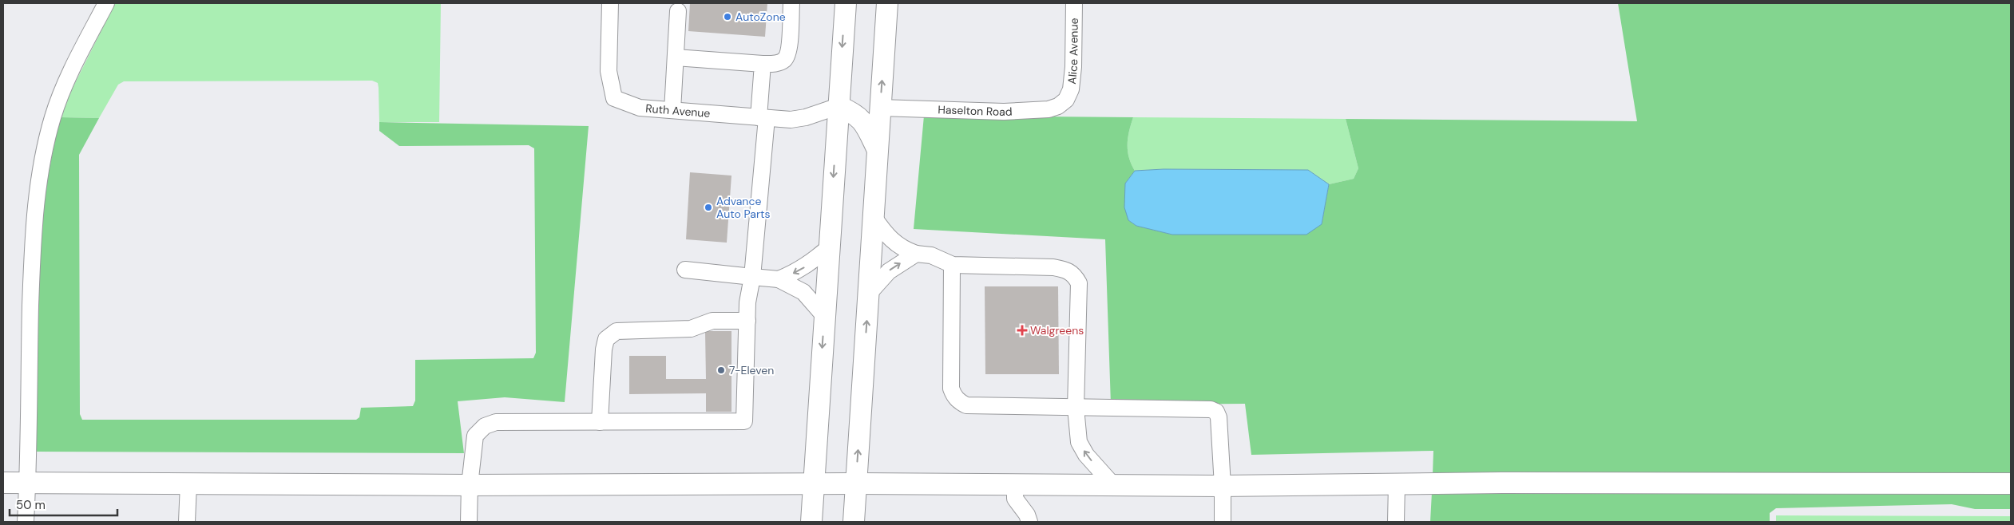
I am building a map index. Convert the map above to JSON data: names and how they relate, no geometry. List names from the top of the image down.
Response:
{
  "streets": {
    "street": ["Alice Avenue", "Haselton Road", "Ruth Avenue"]
  },
  "crossings": [
    ["Alice Avenue", "Haselton Road"]
  ],
  "places": {
    "other": ["AutoZone", "Advance Auto Parts", "7-Eleven"],
    "health": ["Walgreens"]
  },
  "scale_bar": "50 m"
}
